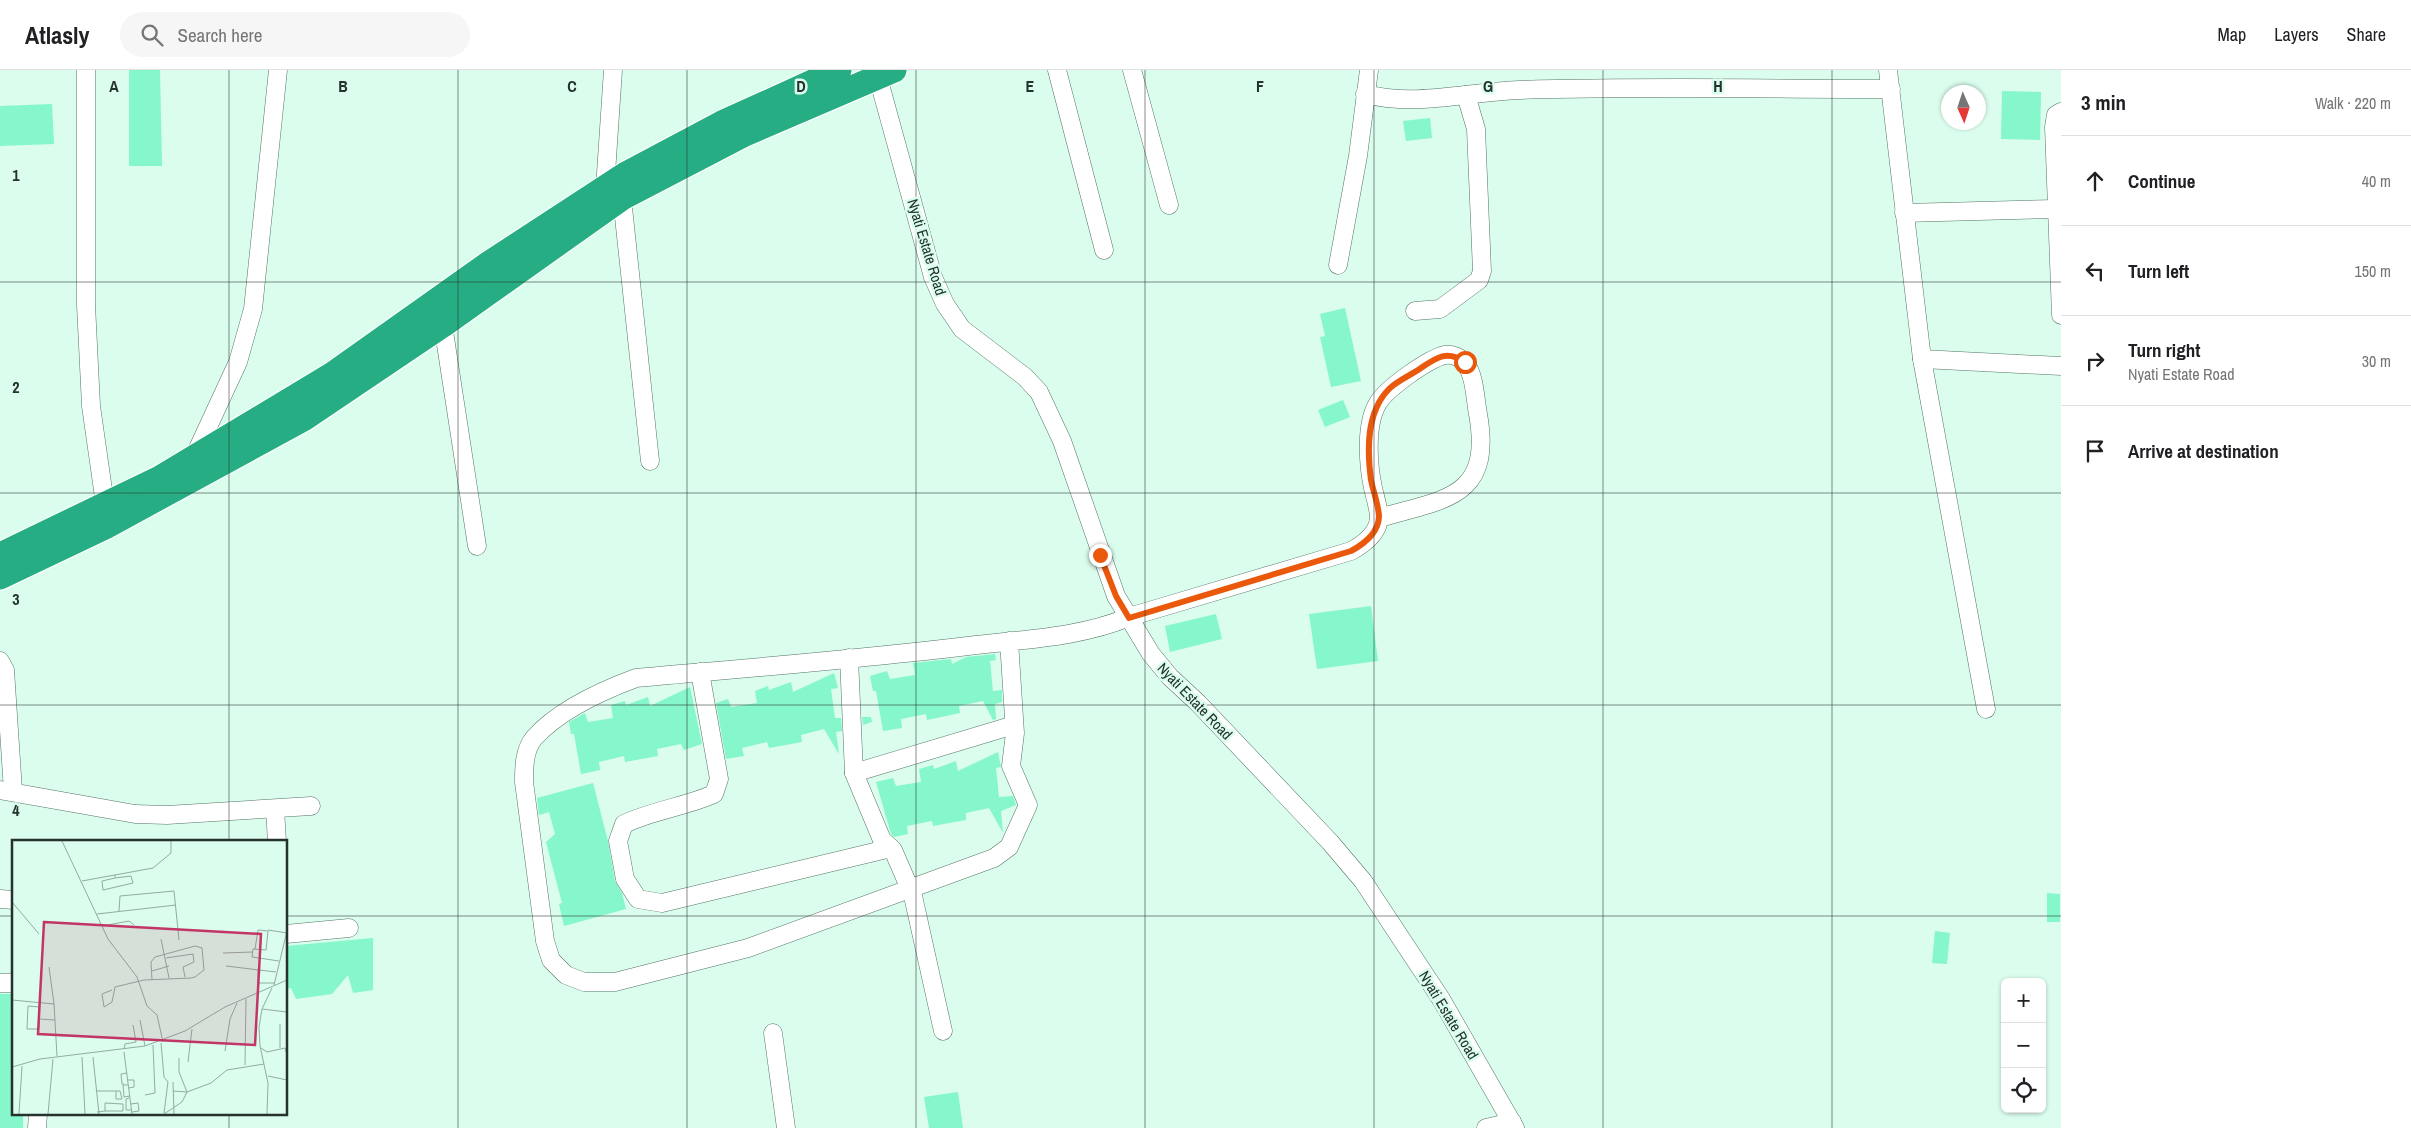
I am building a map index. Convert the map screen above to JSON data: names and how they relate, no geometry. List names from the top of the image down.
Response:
{
  "streets": {
    "street": ["Nyati Estate Road"]
  },
  "north": "bottom",
  "page": {
    "header": "Atlasly",
    "search": "Search here",
    "nav": ["Map", "Layers", "Share"],
    "heading": ["3 min", "Walk · 220 m"],
    "list": [
      ["Continue", "40 m"],
      ["Turn left", "150 m"],
      ["Turn right", "Nyati Estate Road", "30 m"],
      "Arrive at destination"
    ],
    "map_buttons": ["+", "−"]
  },
  "grid": {
    "columns": [
      "A",
      "B",
      "C",
      "D",
      "E",
      "F",
      "G",
      "H"
    ],
    "rows": [
      "1",
      "2",
      "3",
      "4"
    ]
  }
}
